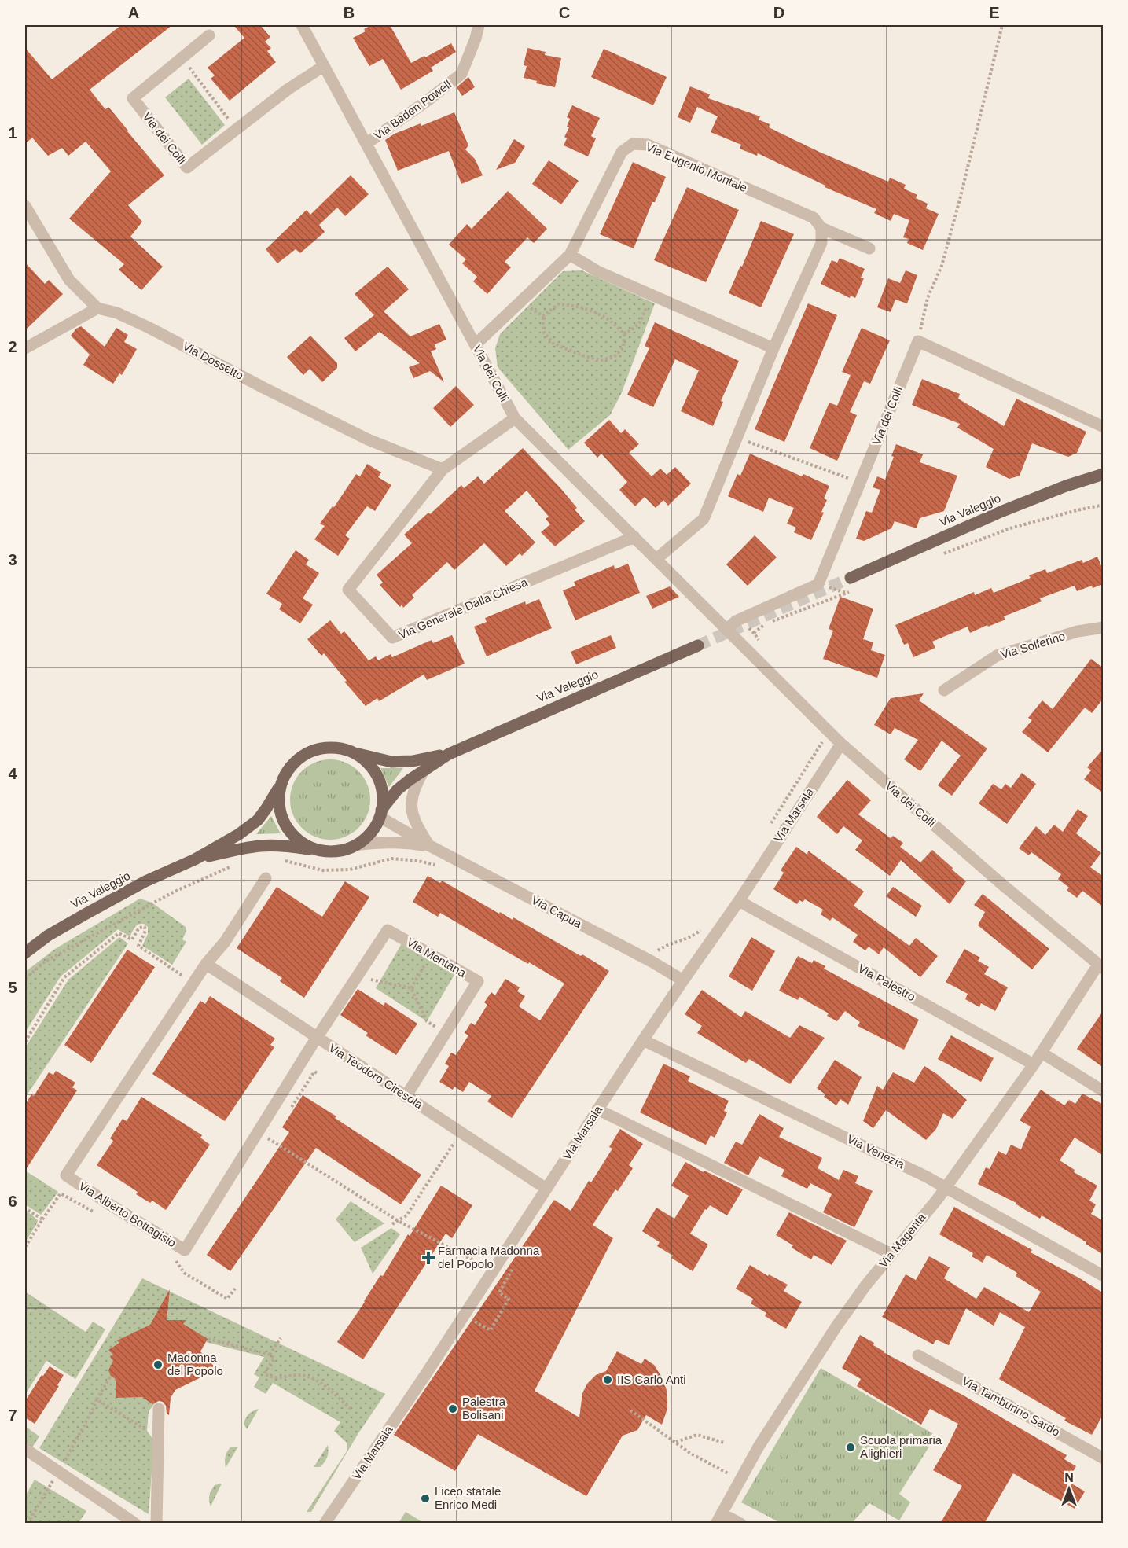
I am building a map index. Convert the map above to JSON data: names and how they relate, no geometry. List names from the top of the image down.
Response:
{
  "streets": {
    "main road": ["Via Valeggio"],
    "street": [
      "Via Baden Powell",
      "Via dei Colli",
      "Via Eugenio Montale",
      "Via Dossetto",
      "Via Generale Dalla Chiesa",
      "Via Solferino",
      "Via Marsala",
      "Via Capua",
      "Via Mentana",
      "Via Palestro",
      "Via Teodoro Ciresola",
      "Via Venezia",
      "Via Alberto Bottagisio",
      "Via Magenta",
      "Via Tamburino Sardo"
    ]
  },
  "crossings": [
    ["Via Baden Powell", "Via dei Colli"],
    ["Via dei Colli", "Via Eugenio Montale"],
    ["Via dei Colli", "Via Generale Dalla Chiesa"],
    ["Via dei Colli", "Via Marsala"],
    ["Via dei Colli", "Via Magenta"],
    ["Via Dossetto", "Via Generale Dalla Chiesa"],
    ["Via Valeggio", "Via Capua"],
    ["Via Marsala", "Via Capua"],
    ["Via Marsala", "Via Palestro"],
    ["Via Marsala", "Via Teodoro Ciresola"],
    ["Via Marsala", "Via Venezia"],
    ["Via Mentana", "Via Teodoro Ciresola"],
    ["Via Mentana", "Via Alberto Bottagisio"],
    ["Via Palestro", "Via Magenta"],
    ["Via Teodoro Ciresola", "Via Alberto Bottagisio"],
    ["Via Venezia", "Via Magenta"]
  ],
  "places": {
    "health": ["Farmacia Madonna del Popolo"],
    "other": [
      "Madonna del Popolo",
      "IIS Carlo Anti",
      "Palestra Bolisani",
      "Scuola primaria Alighieri",
      "Liceo statale Enrico Medi"
    ]
  },
  "north": "top",
  "grid": {
    "columns": [
      "A",
      "B",
      "C",
      "D",
      "E"
    ],
    "rows": [
      "1",
      "2",
      "3",
      "4",
      "5",
      "6",
      "7"
    ]
  }
}
